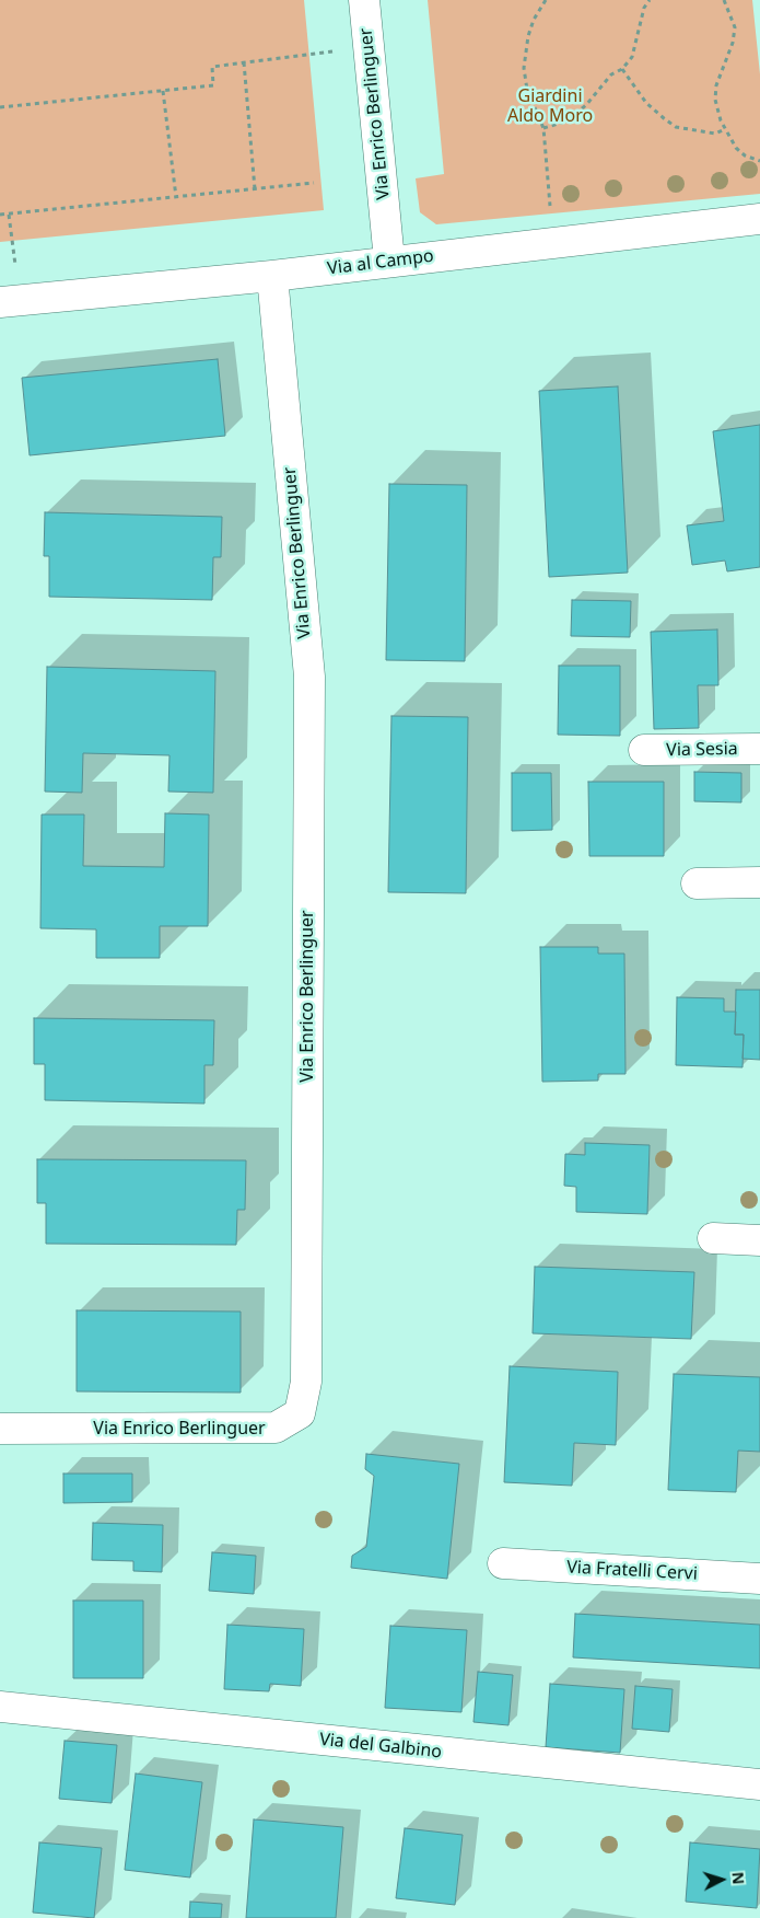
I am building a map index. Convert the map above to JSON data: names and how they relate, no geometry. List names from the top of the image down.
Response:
{
  "streets": {
    "street": [
      "Via Enrico Berlinguer",
      "Via al Campo",
      "Via Sesia",
      "Via Fratelli Cervi",
      "Via del Galbino"
    ]
  },
  "crossings": [
    ["Via Enrico Berlinguer", "Via al Campo"]
  ],
  "parks": ["Giardini Aldo Moro"],
  "north": "right"
}
